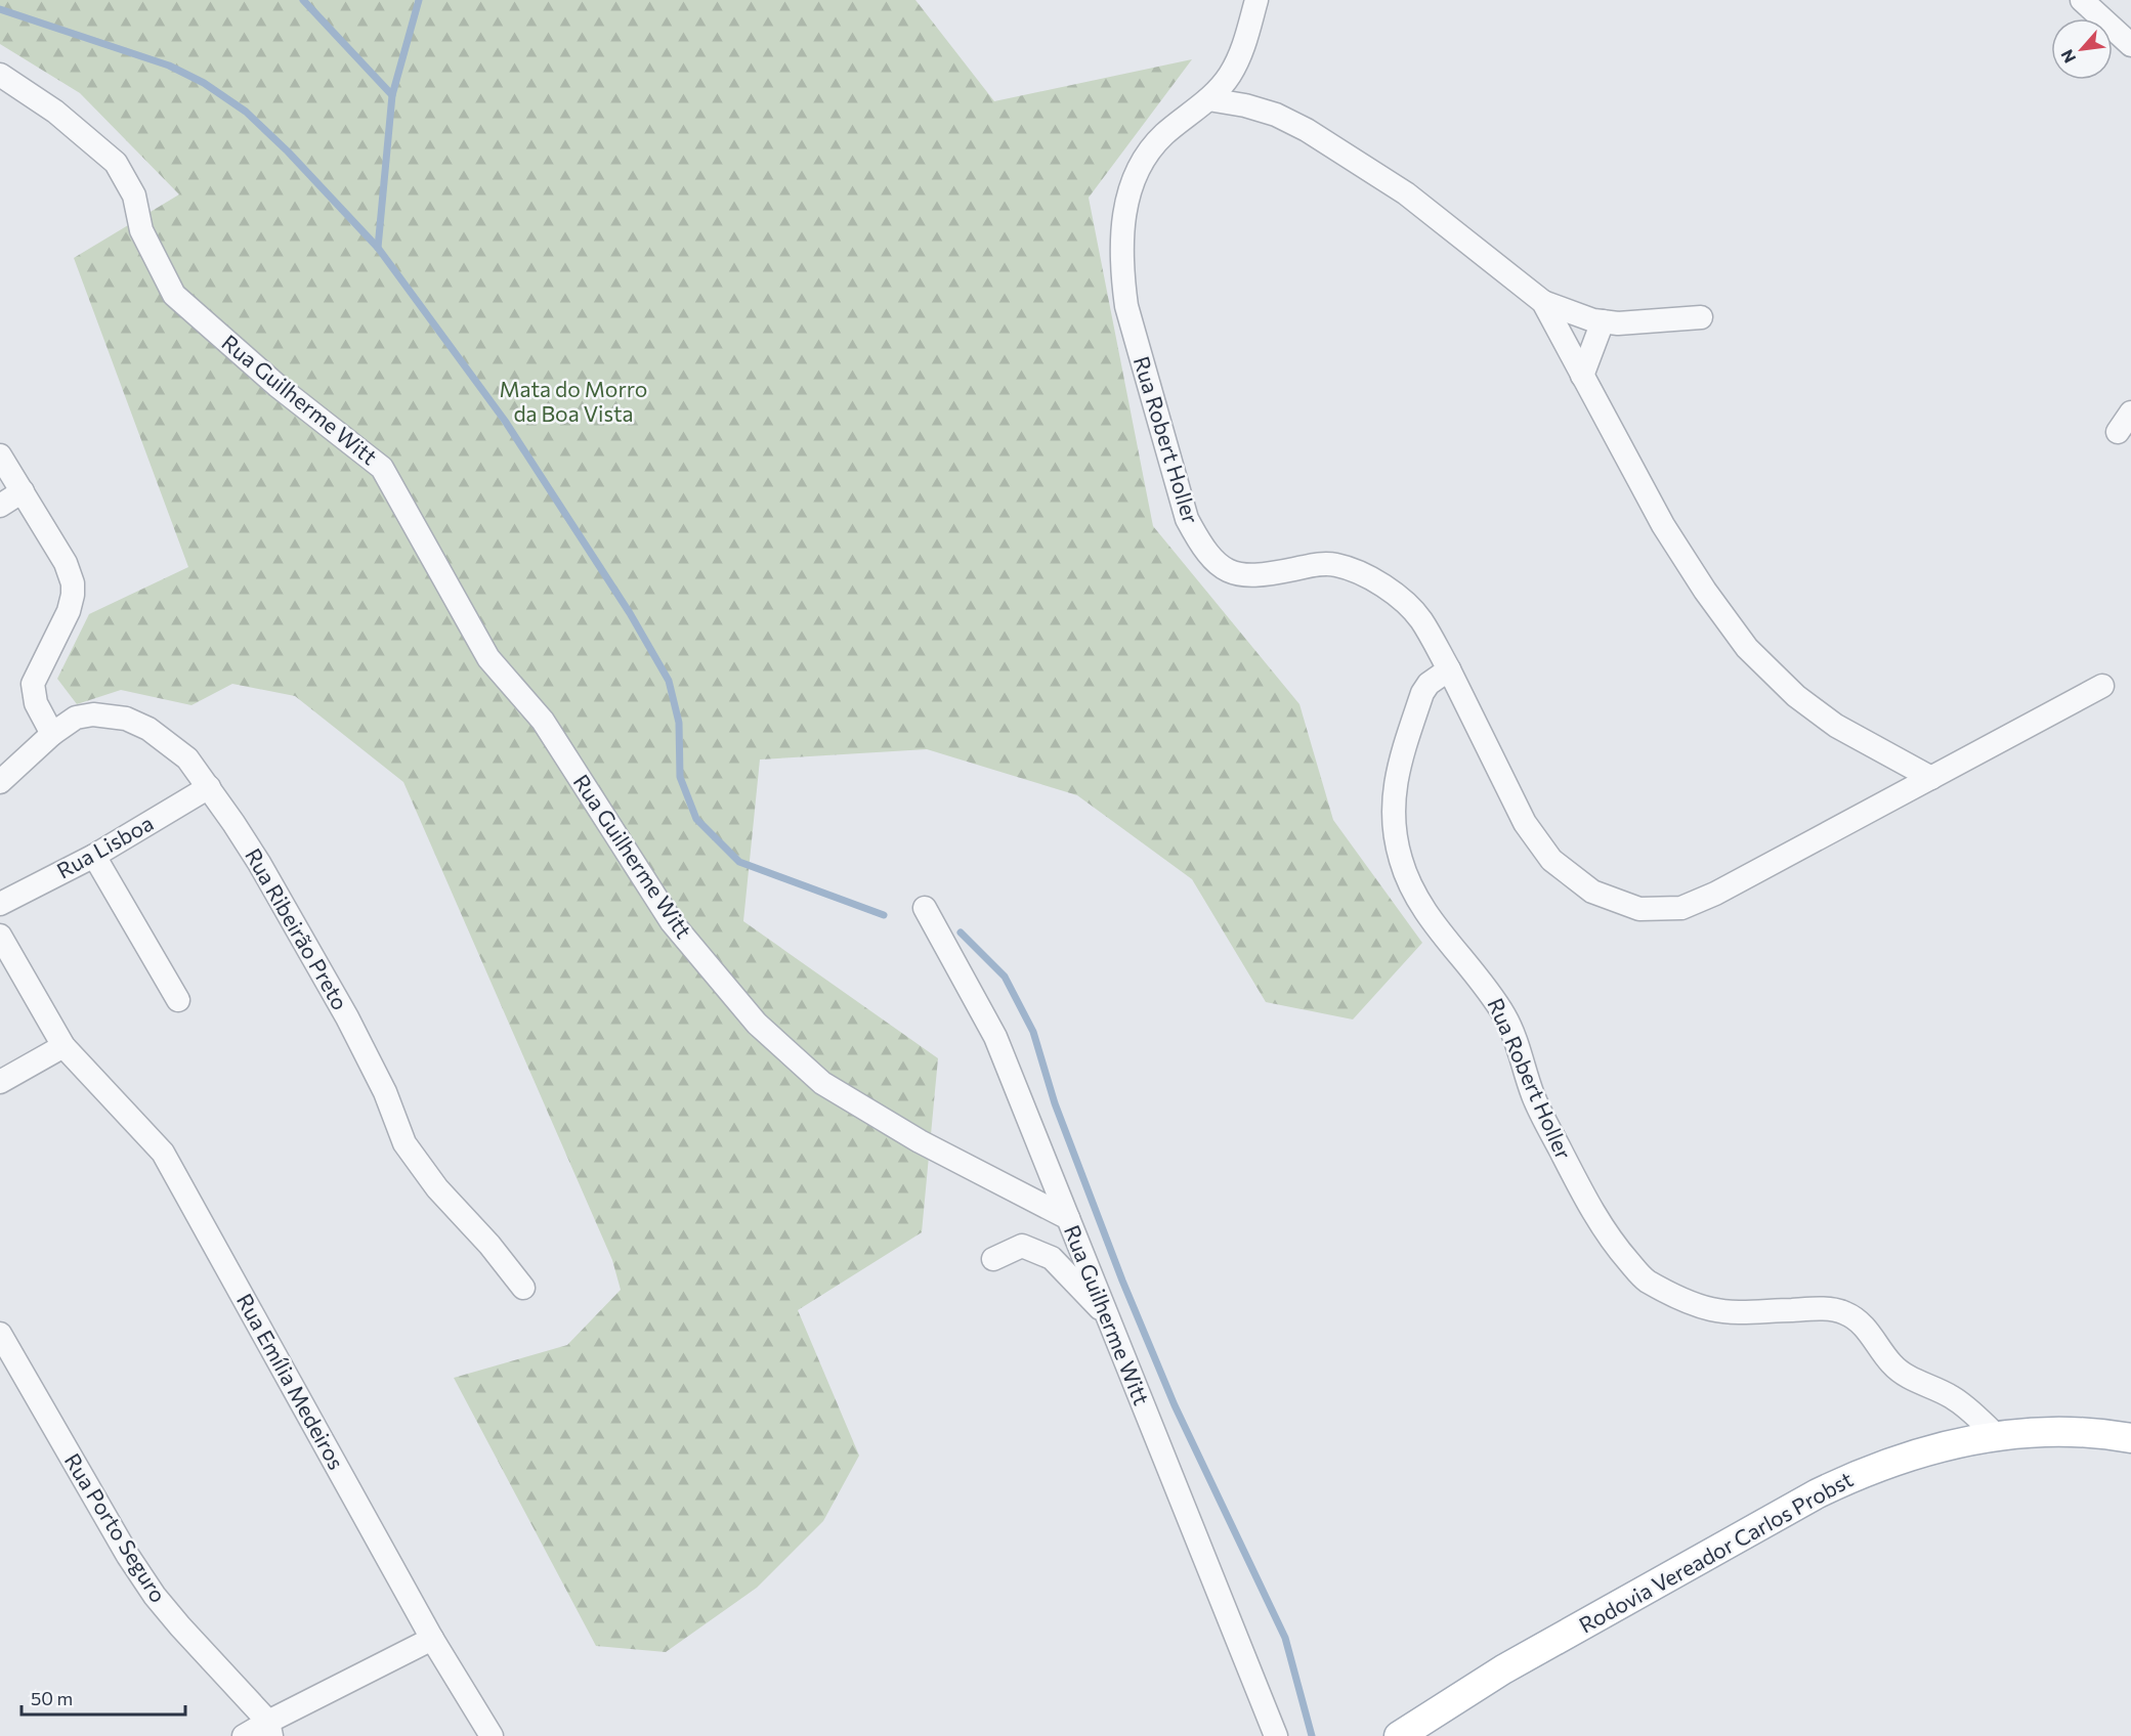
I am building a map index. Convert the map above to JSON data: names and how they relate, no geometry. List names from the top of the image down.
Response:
{
  "streets": {
    "main road": ["Rodovia Vereador Carlos Probst"],
    "street": [
      "Rua Guilherme Witt",
      "Rua Robert Holler",
      "Rua Lisboa",
      "Rua Ribeirão Preto",
      "Rua Emília Medeiros",
      "Rua Porto Seguro"
    ]
  },
  "crossings": [
    ["Rua Robert Holler", "Rodovia Vereador Carlos Probst"],
    ["Rua Lisboa", "Rua Ribeirão Preto"]
  ],
  "parks": ["Mata do Morro da Boa Vista"],
  "scale_bar": "50 m",
  "north": "bottom left"
}
